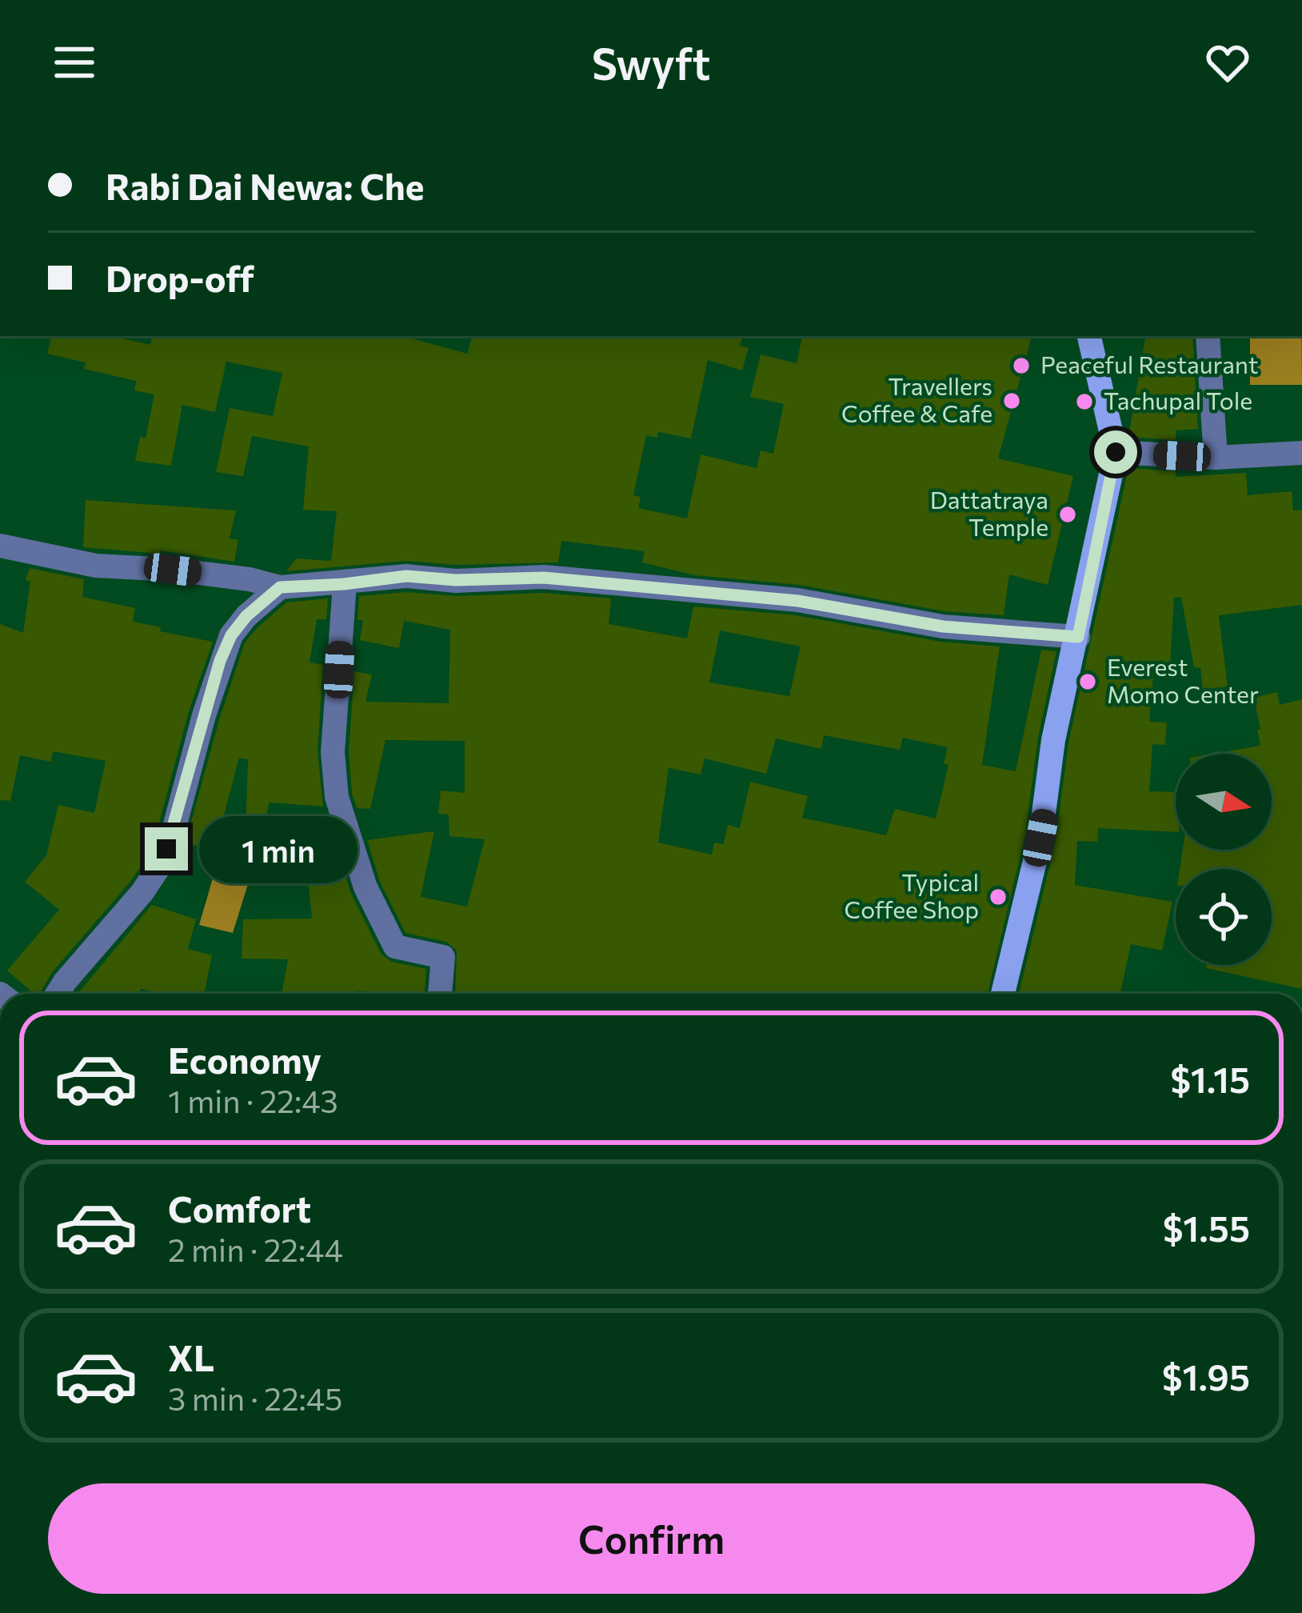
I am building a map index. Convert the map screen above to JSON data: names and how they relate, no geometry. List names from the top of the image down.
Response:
{
  "places": [
    "Peaceful Restaurant",
    "Travellers Coffee & Cafe",
    "Tachupal Tole",
    "Dattatraya Temple",
    "Everest Momo Center",
    "Typical Coffee Shop"
  ],
  "north": "right",
  "page": {
    "header": "Swyft",
    "banner": ["Rabi Dai Newa: Che", "Drop-off"],
    "bubble": "1 min",
    "list": [
      {
        "name": "Economy",
        "note": "1 min · 22:43",
        "value": "$1.15"
      },
      {
        "name": "Comfort",
        "note": "2 min · 22:44",
        "value": "$1.55"
      },
      {
        "name": "XL",
        "note": "3 min · 22:45",
        "value": "$1.95"
      }
    ],
    "buttons": "Confirm"
  }
}
